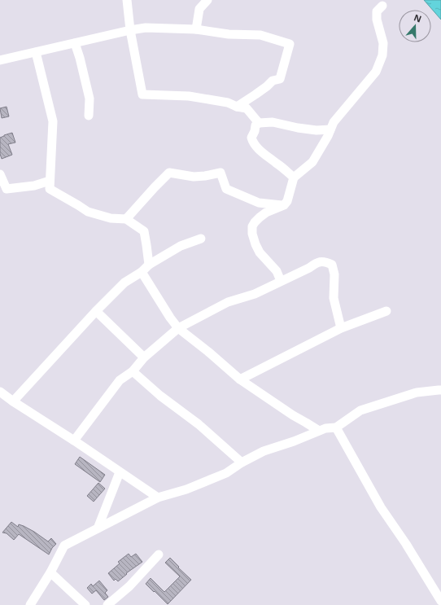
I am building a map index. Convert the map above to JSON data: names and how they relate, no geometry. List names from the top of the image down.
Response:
{
  "north": "top"
}
